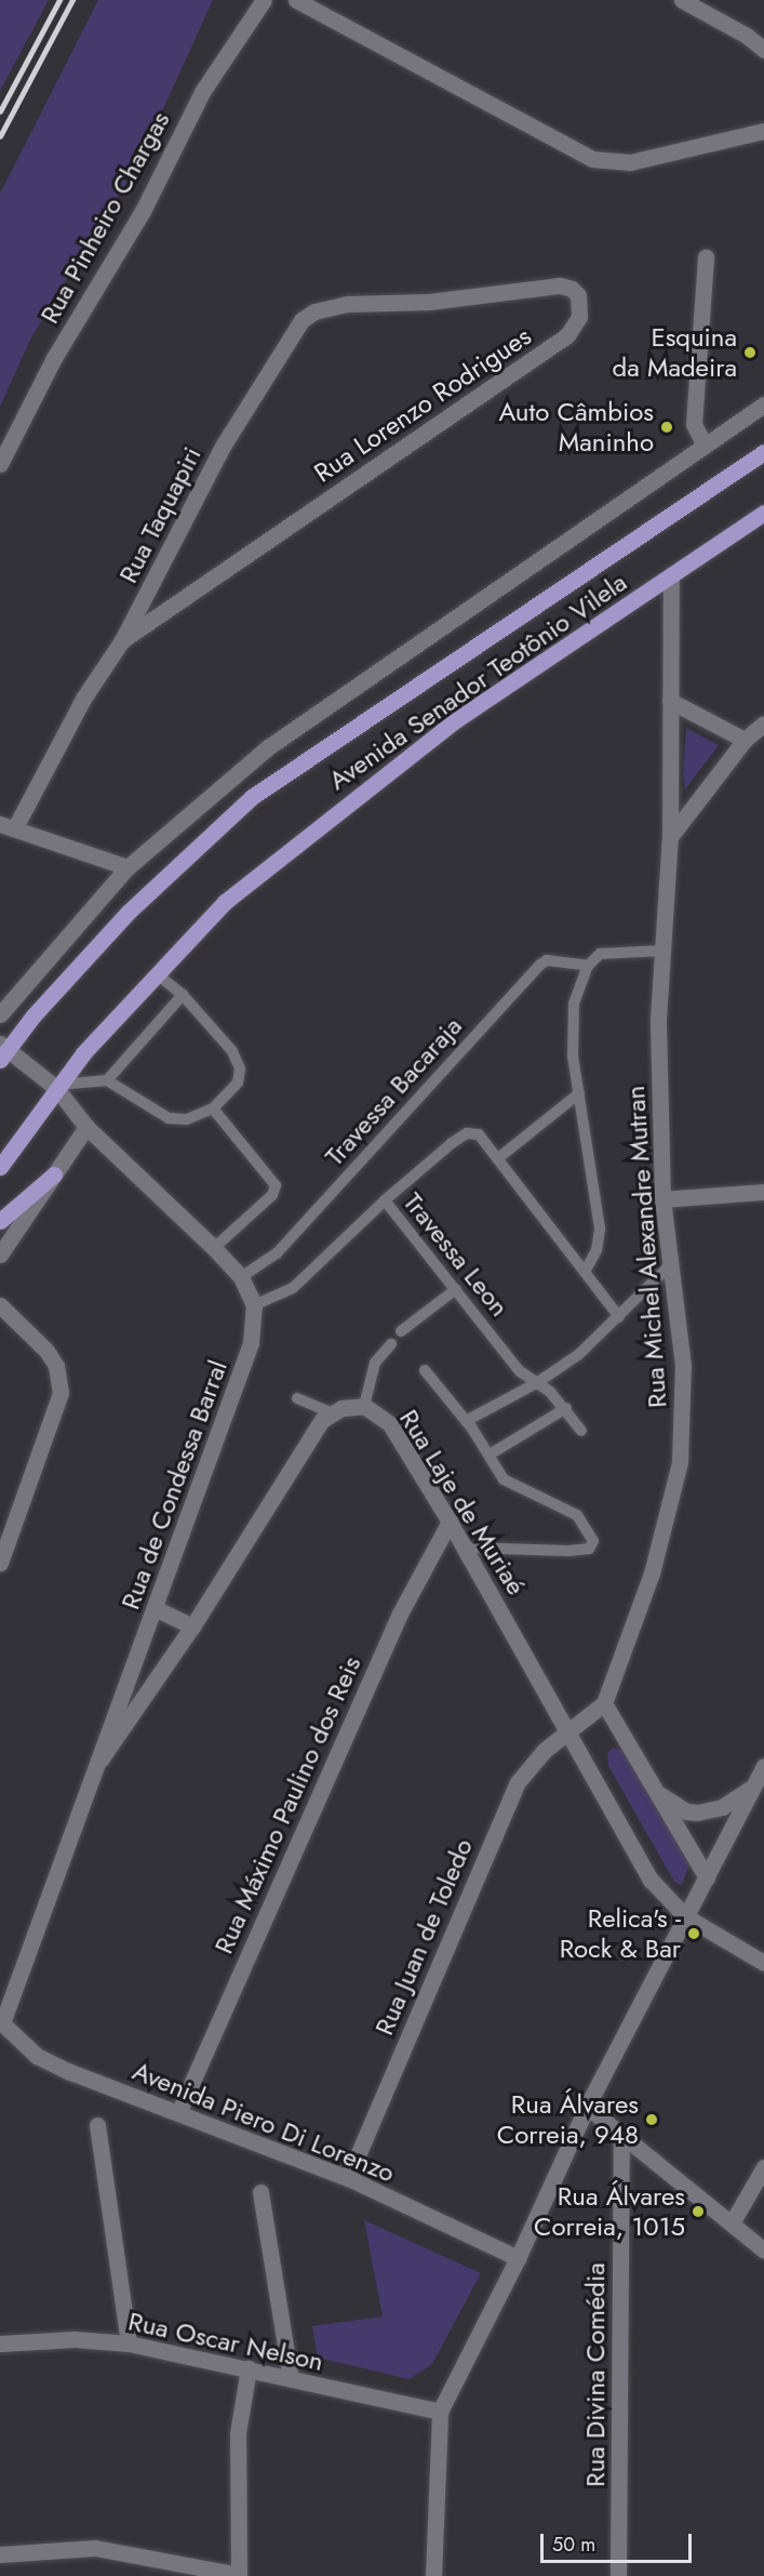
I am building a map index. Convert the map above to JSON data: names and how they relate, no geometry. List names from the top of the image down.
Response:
{
  "streets": {
    "main road": ["Avenida Senador Teotônio Vilela"],
    "street": [
      "Rua Pinheiro Chargas",
      "Rua Lorenzo Rodrigues",
      "Rua Taquapiri",
      "Rua Michel Alexandre Mutran",
      "Rua de Condessa Barral",
      "Rua Laje de Muriaé",
      "Rua Máximo Paulino dos Reis",
      "Rua Juan de Toledo",
      "Avenida Piero Di Lorenzo",
      "Rua Oscar Nelson",
      "Rua Divina Comédia"
    ],
    "lane": ["Travessa Bacaraja", "Travessa Leon"]
  },
  "crossings": [
    ["Rua Lorenzo Rodrigues", "Rua Taquapiri"],
    ["Avenida Senador Teotônio Vilela", "Rua Michel Alexandre Mutran"],
    ["Avenida Senador Teotônio Vilela", "Rua de Condessa Barral"],
    ["Travessa Bacaraja", "Rua de Condessa Barral"],
    ["Travessa Leon", "Rua de Condessa Barral"],
    ["Rua de Condessa Barral", "Avenida Piero Di Lorenzo"],
    ["Rua Laje de Muriaé", "Rua Máximo Paulino dos Reis"],
    ["Rua Laje de Muriaé", "Rua Juan de Toledo"],
    ["Rua Máximo Paulino dos Reis", "Avenida Piero Di Lorenzo"],
    ["Rua Juan de Toledo", "Avenida Piero Di Lorenzo"]
  ],
  "places": [
    "Esquina da Madeira",
    "Auto Câmbios Maninho",
    "Relica's - Rock & Bar",
    "Rua Álvares Correia, 948",
    "Rua Álvares Correia, 1015"
  ],
  "scale_bar": "50 m"
}
